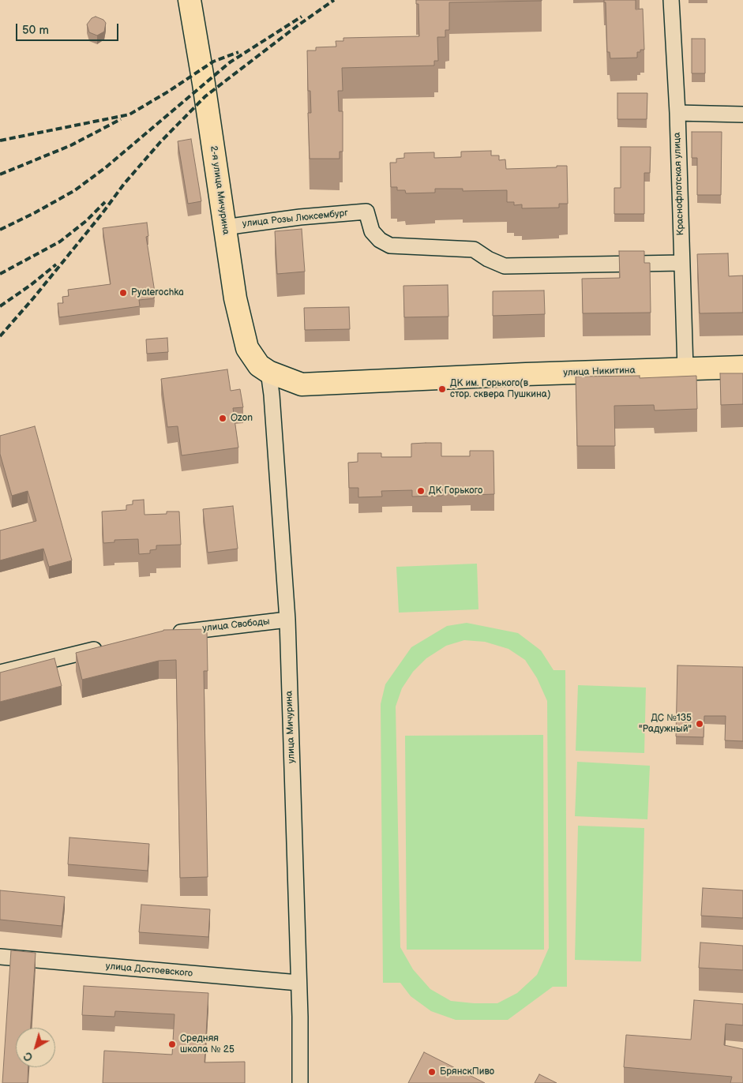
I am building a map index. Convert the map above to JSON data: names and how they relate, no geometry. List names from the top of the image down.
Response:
{
  "streets": {
    "main road": ["2-я улица Мичурина", "улица Никитина"],
    "street": [
      "Краснофлотская улица",
      "улица Розы Люксембург",
      "улица Свободы",
      "улица Мичурина",
      "улица Достоевского"
    ]
  },
  "crossings": [
    ["Краснофлотская улица", "улица Розы Люксембург"],
    ["Краснофлотская улица", "улица Никитина"],
    ["2-я улица Мичурина", "улица Розы Люксембург"],
    ["2-я улица Мичурина", "улица Никитина"],
    ["2-я улица Мичурина", "улица Мичурина"],
    ["улица Никитина", "улица Мичурина"],
    ["улица Свободы", "улица Мичурина"],
    ["улица Мичурина", "улица Достоевского"]
  ],
  "places": [
    "Pyaterochka",
    "ДК им. Горького(в стор. сквера Пушкина)",
    "Ozon",
    "ДК Горького",
    "ДС №135 \"Радужный\"",
    "Средняя школа № 25",
    "БрянскПиво"
  ],
  "scale_bar": "50 m",
  "north": "bottom left"
}
